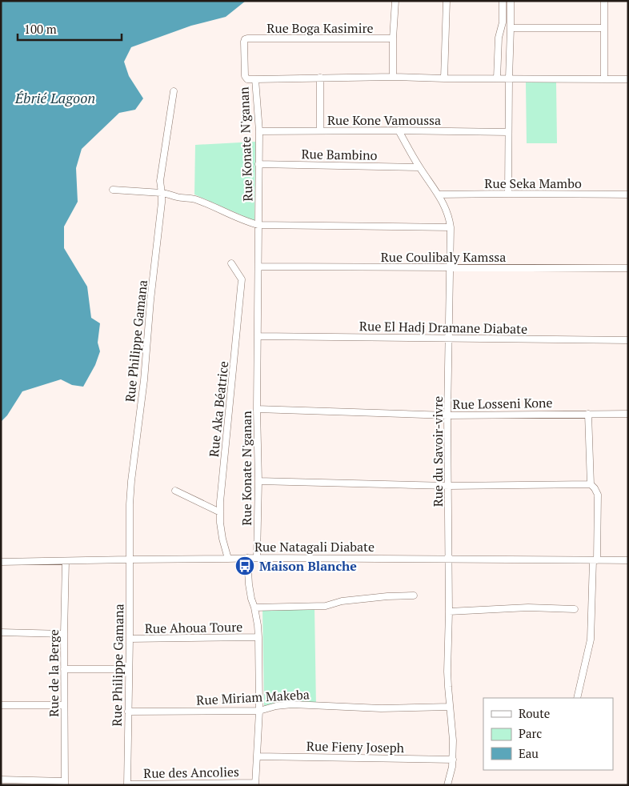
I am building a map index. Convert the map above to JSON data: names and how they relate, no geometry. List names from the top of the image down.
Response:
{
  "streets": {
    "street": [
      "Rue Boga Kasimire",
      "Rue Kone Vamoussa",
      "Rue Konate N'ganan",
      "Rue Bambino",
      "Rue Seka Mambo",
      "Rue Coulibaly Kamssa",
      "Rue El Hadj Dramane Diabate",
      "Rue Philippe Gamana",
      "Rue Losseni Kone",
      "Rue Aka Béatrice",
      "Rue du Savoir-vivre",
      "Rue Natagali Diabate",
      "Rue Ahoua Toure",
      "Rue de la Berge",
      "Rue Miriam Makeba",
      "Rue Fieny Joseph",
      "Rue des Ancolies"
    ]
  },
  "crossings": [
    ["Rue Boga Kasimire", "Rue Konate N'ganan"],
    ["Rue Kone Vamoussa", "Rue Konate N'ganan"],
    ["Rue Kone Vamoussa", "Rue du Savoir-vivre"],
    ["Rue Konate N'ganan", "Rue Bambino"],
    ["Rue Konate N'ganan", "Rue Coulibaly Kamssa"],
    ["Rue Konate N'ganan", "Rue El Hadj Dramane Diabate"],
    ["Rue Konate N'ganan", "Rue Losseni Kone"],
    ["Rue Konate N'ganan", "Rue Natagali Diabate"],
    ["Rue Bambino", "Rue du Savoir-vivre"],
    ["Rue Seka Mambo", "Rue du Savoir-vivre"],
    ["Rue Coulibaly Kamssa", "Rue du Savoir-vivre"],
    ["Rue El Hadj Dramane Diabate", "Rue du Savoir-vivre"],
    ["Rue Philippe Gamana", "Rue Natagali Diabate"],
    ["Rue Philippe Gamana", "Rue Ahoua Toure"],
    ["Rue Philippe Gamana", "Rue Miriam Makeba"],
    ["Rue Philippe Gamana", "Rue des Ancolies"],
    ["Rue Losseni Kone", "Rue du Savoir-vivre"],
    ["Rue Aka Béatrice", "Rue Natagali Diabate"],
    ["Rue du Savoir-vivre", "Rue Natagali Diabate"],
    ["Rue du Savoir-vivre", "Rue Miriam Makeba"],
    ["Rue du Savoir-vivre", "Rue Fieny Joseph"],
    ["Rue Natagali Diabate", "Rue de la Berge"]
  ],
  "water": ["Ébrié Lagoon"],
  "places": {
    "bus stop": ["Maison Blanche"]
  },
  "legend": ["Route", "Parc", "Eau"],
  "scale_bar": "100 m"
}
